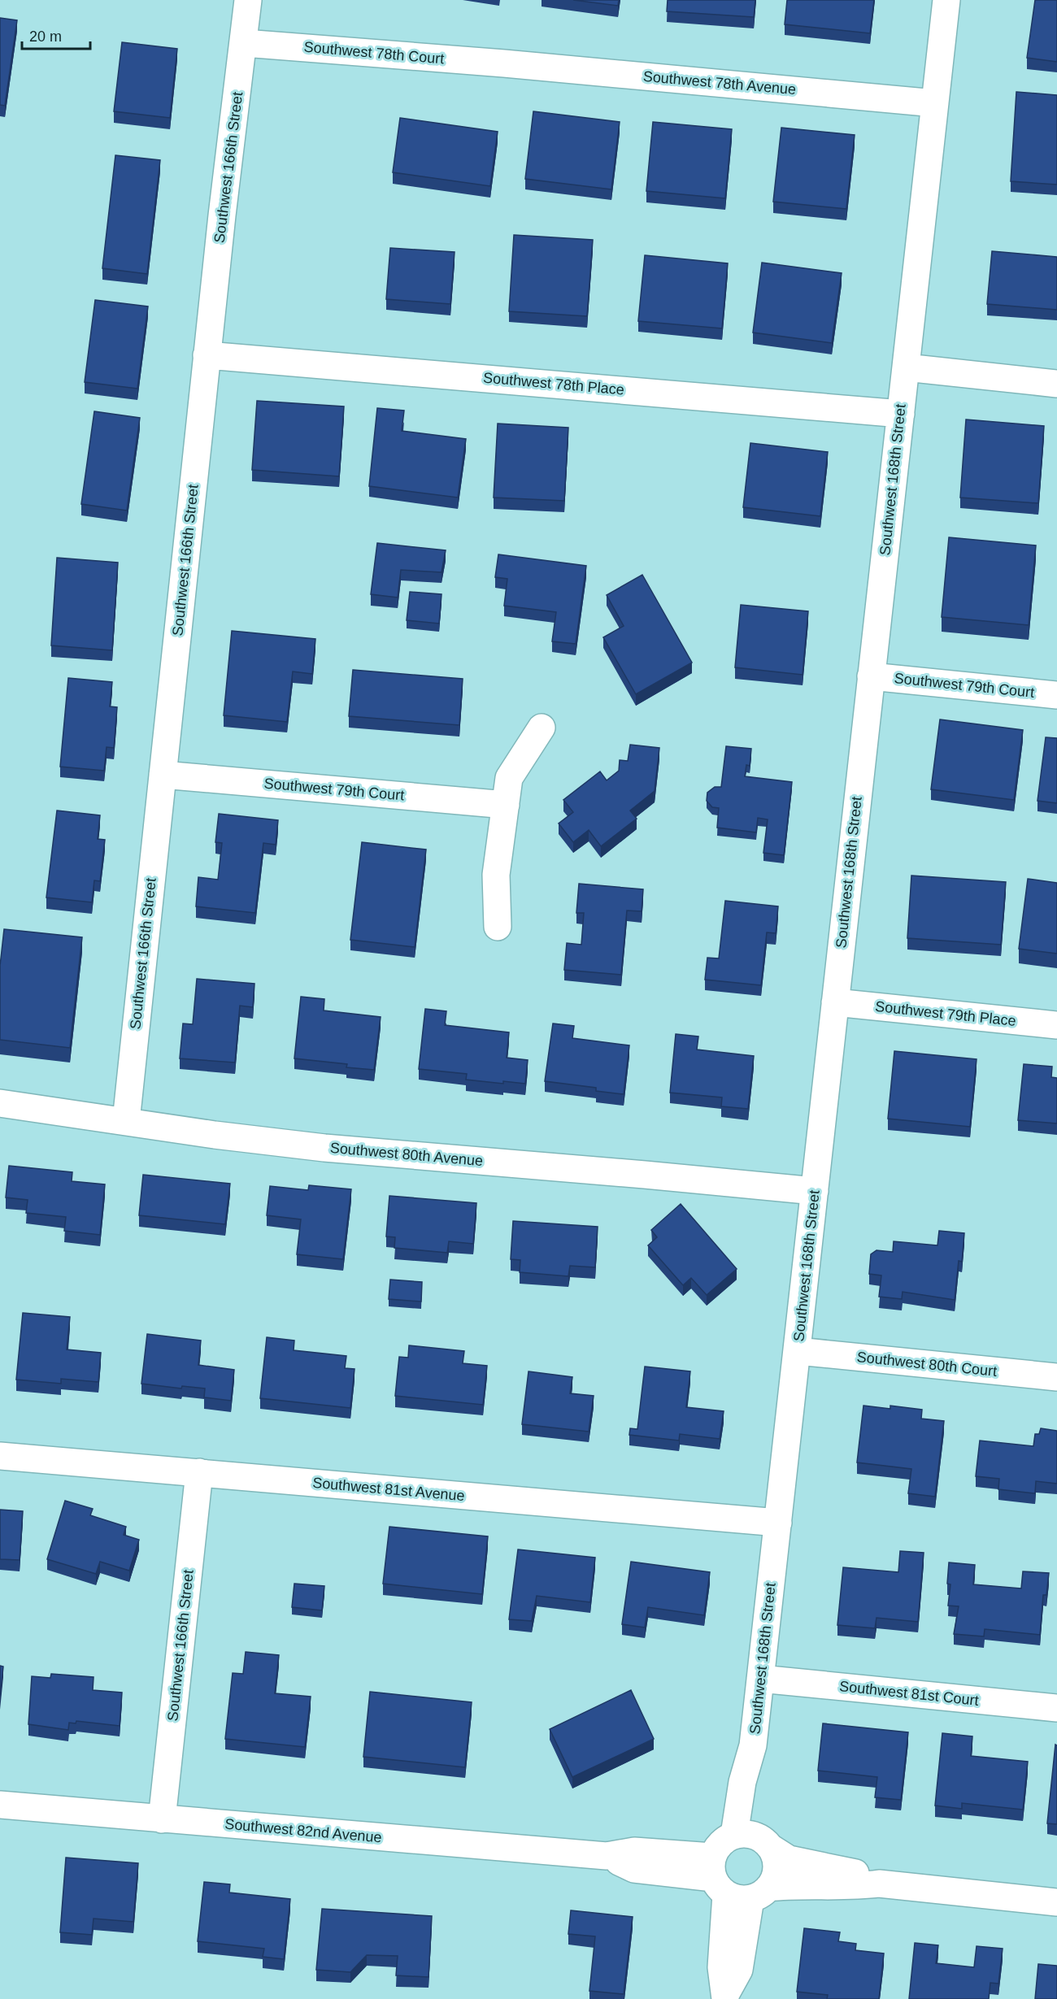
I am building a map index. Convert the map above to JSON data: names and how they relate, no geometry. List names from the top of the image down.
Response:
{
  "streets": {
    "street": [
      "Southwest 78th Court",
      "Southwest 78th Avenue",
      "Southwest 166th Street",
      "Southwest 78th Place",
      "Southwest 168th Street",
      "Southwest 79th Court",
      "Southwest 79th Place",
      "Southwest 80th Avenue",
      "Southwest 80th Court",
      "Southwest 81st Avenue",
      "Southwest 81st Court",
      "Southwest 82nd Avenue"
    ]
  },
  "crossings": [
    ["Southwest 78th Court", "Southwest 78th Avenue"],
    ["Southwest 78th Court", "Southwest 166th Street"],
    ["Southwest 78th Avenue", "Southwest 168th Street"],
    ["Southwest 166th Street", "Southwest 78th Place"],
    ["Southwest 166th Street", "Southwest 79th Court"],
    ["Southwest 166th Street", "Southwest 80th Avenue"],
    ["Southwest 166th Street", "Southwest 81st Avenue"],
    ["Southwest 166th Street", "Southwest 82nd Avenue"],
    ["Southwest 78th Place", "Southwest 168th Street"],
    ["Southwest 168th Street", "Southwest 79th Court"],
    ["Southwest 168th Street", "Southwest 79th Place"],
    ["Southwest 168th Street", "Southwest 80th Avenue"],
    ["Southwest 168th Street", "Southwest 80th Court"],
    ["Southwest 168th Street", "Southwest 81st Avenue"],
    ["Southwest 168th Street", "Southwest 81st Court"],
    ["Southwest 168th Street", "Southwest 82nd Avenue"]
  ],
  "scale_bar": "20 m"
}
